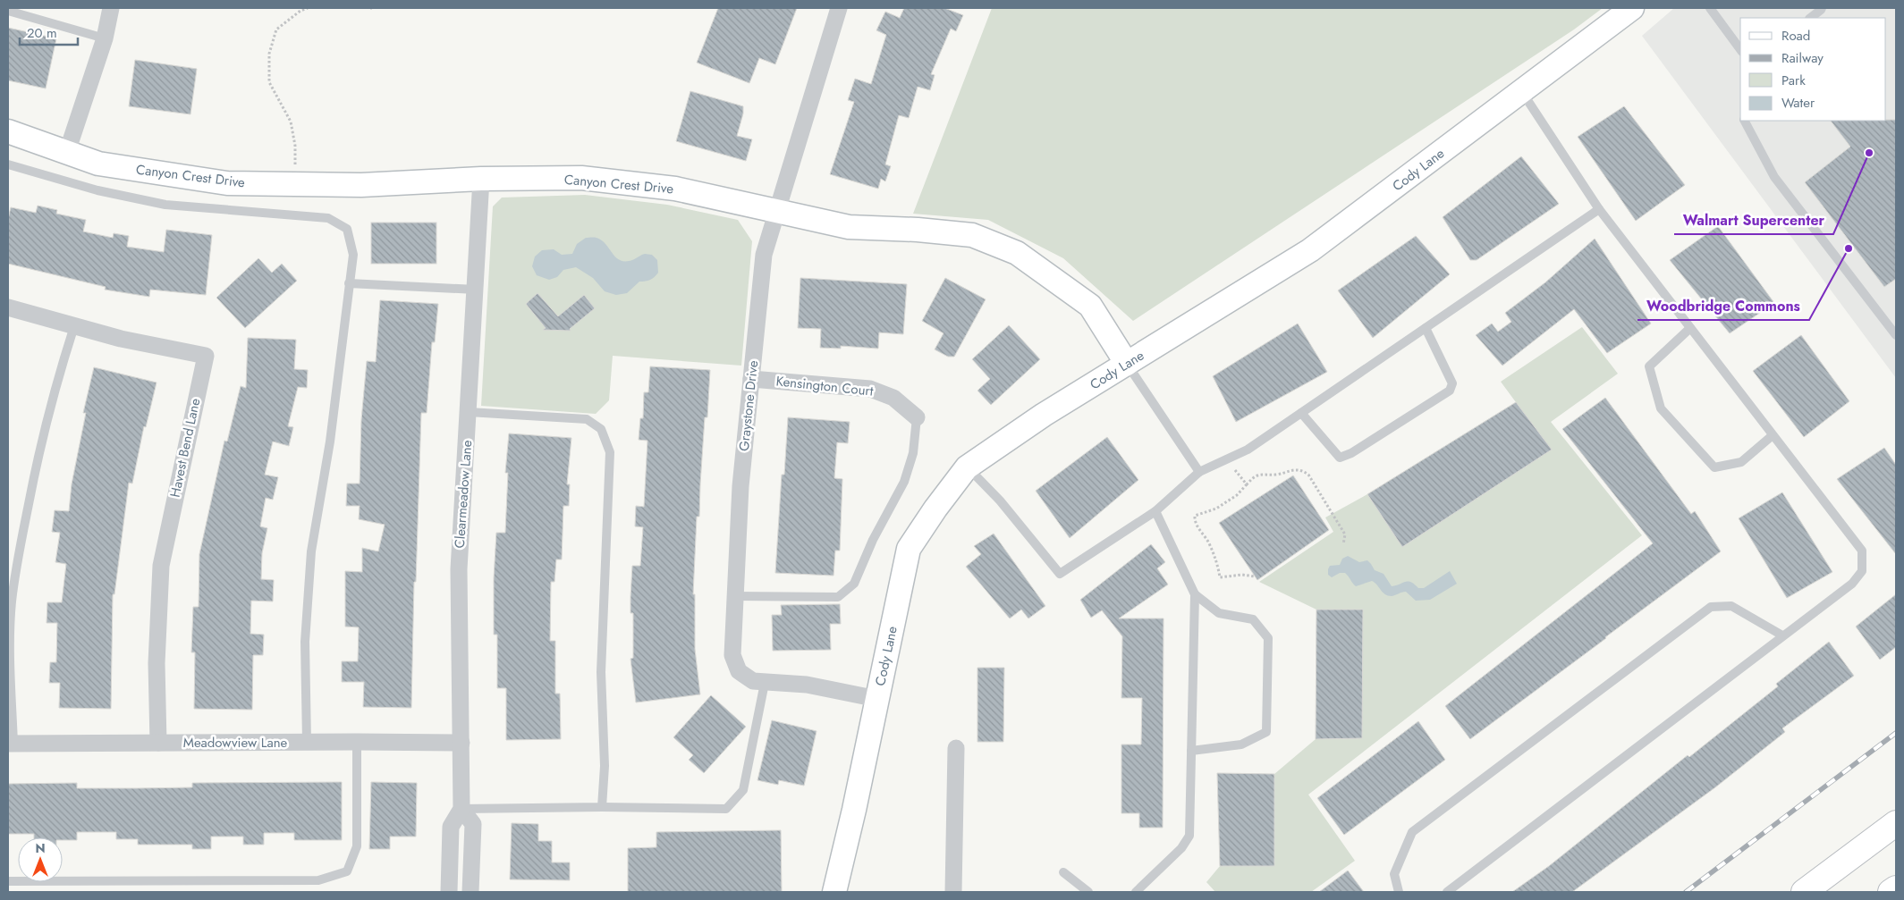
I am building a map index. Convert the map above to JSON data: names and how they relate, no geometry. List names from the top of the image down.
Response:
{
  "streets": {
    "street": [
      "Cody Lane",
      "Canyon Crest Drive",
      "Kensington Court",
      "Graystone Drive",
      "Havest Bend Lane",
      "Clearmeadow Lane",
      "Meadowview Lane"
    ]
  },
  "crossings": [
    ["Cody Lane", "Canyon Crest Drive"],
    ["Cody Lane", "Graystone Drive"],
    ["Canyon Crest Drive", "Graystone Drive"],
    ["Canyon Crest Drive", "Clearmeadow Lane"],
    ["Kensington Court", "Graystone Drive"],
    ["Havest Bend Lane", "Meadowview Lane"],
    ["Clearmeadow Lane", "Meadowview Lane"]
  ],
  "places": ["Walmart Supercenter", "Woodbridge Commons"],
  "legend": [
    "Road",
    "Railway",
    "Park",
    "Water"
  ],
  "scale_bar": "20 m",
  "north": "top"
}
